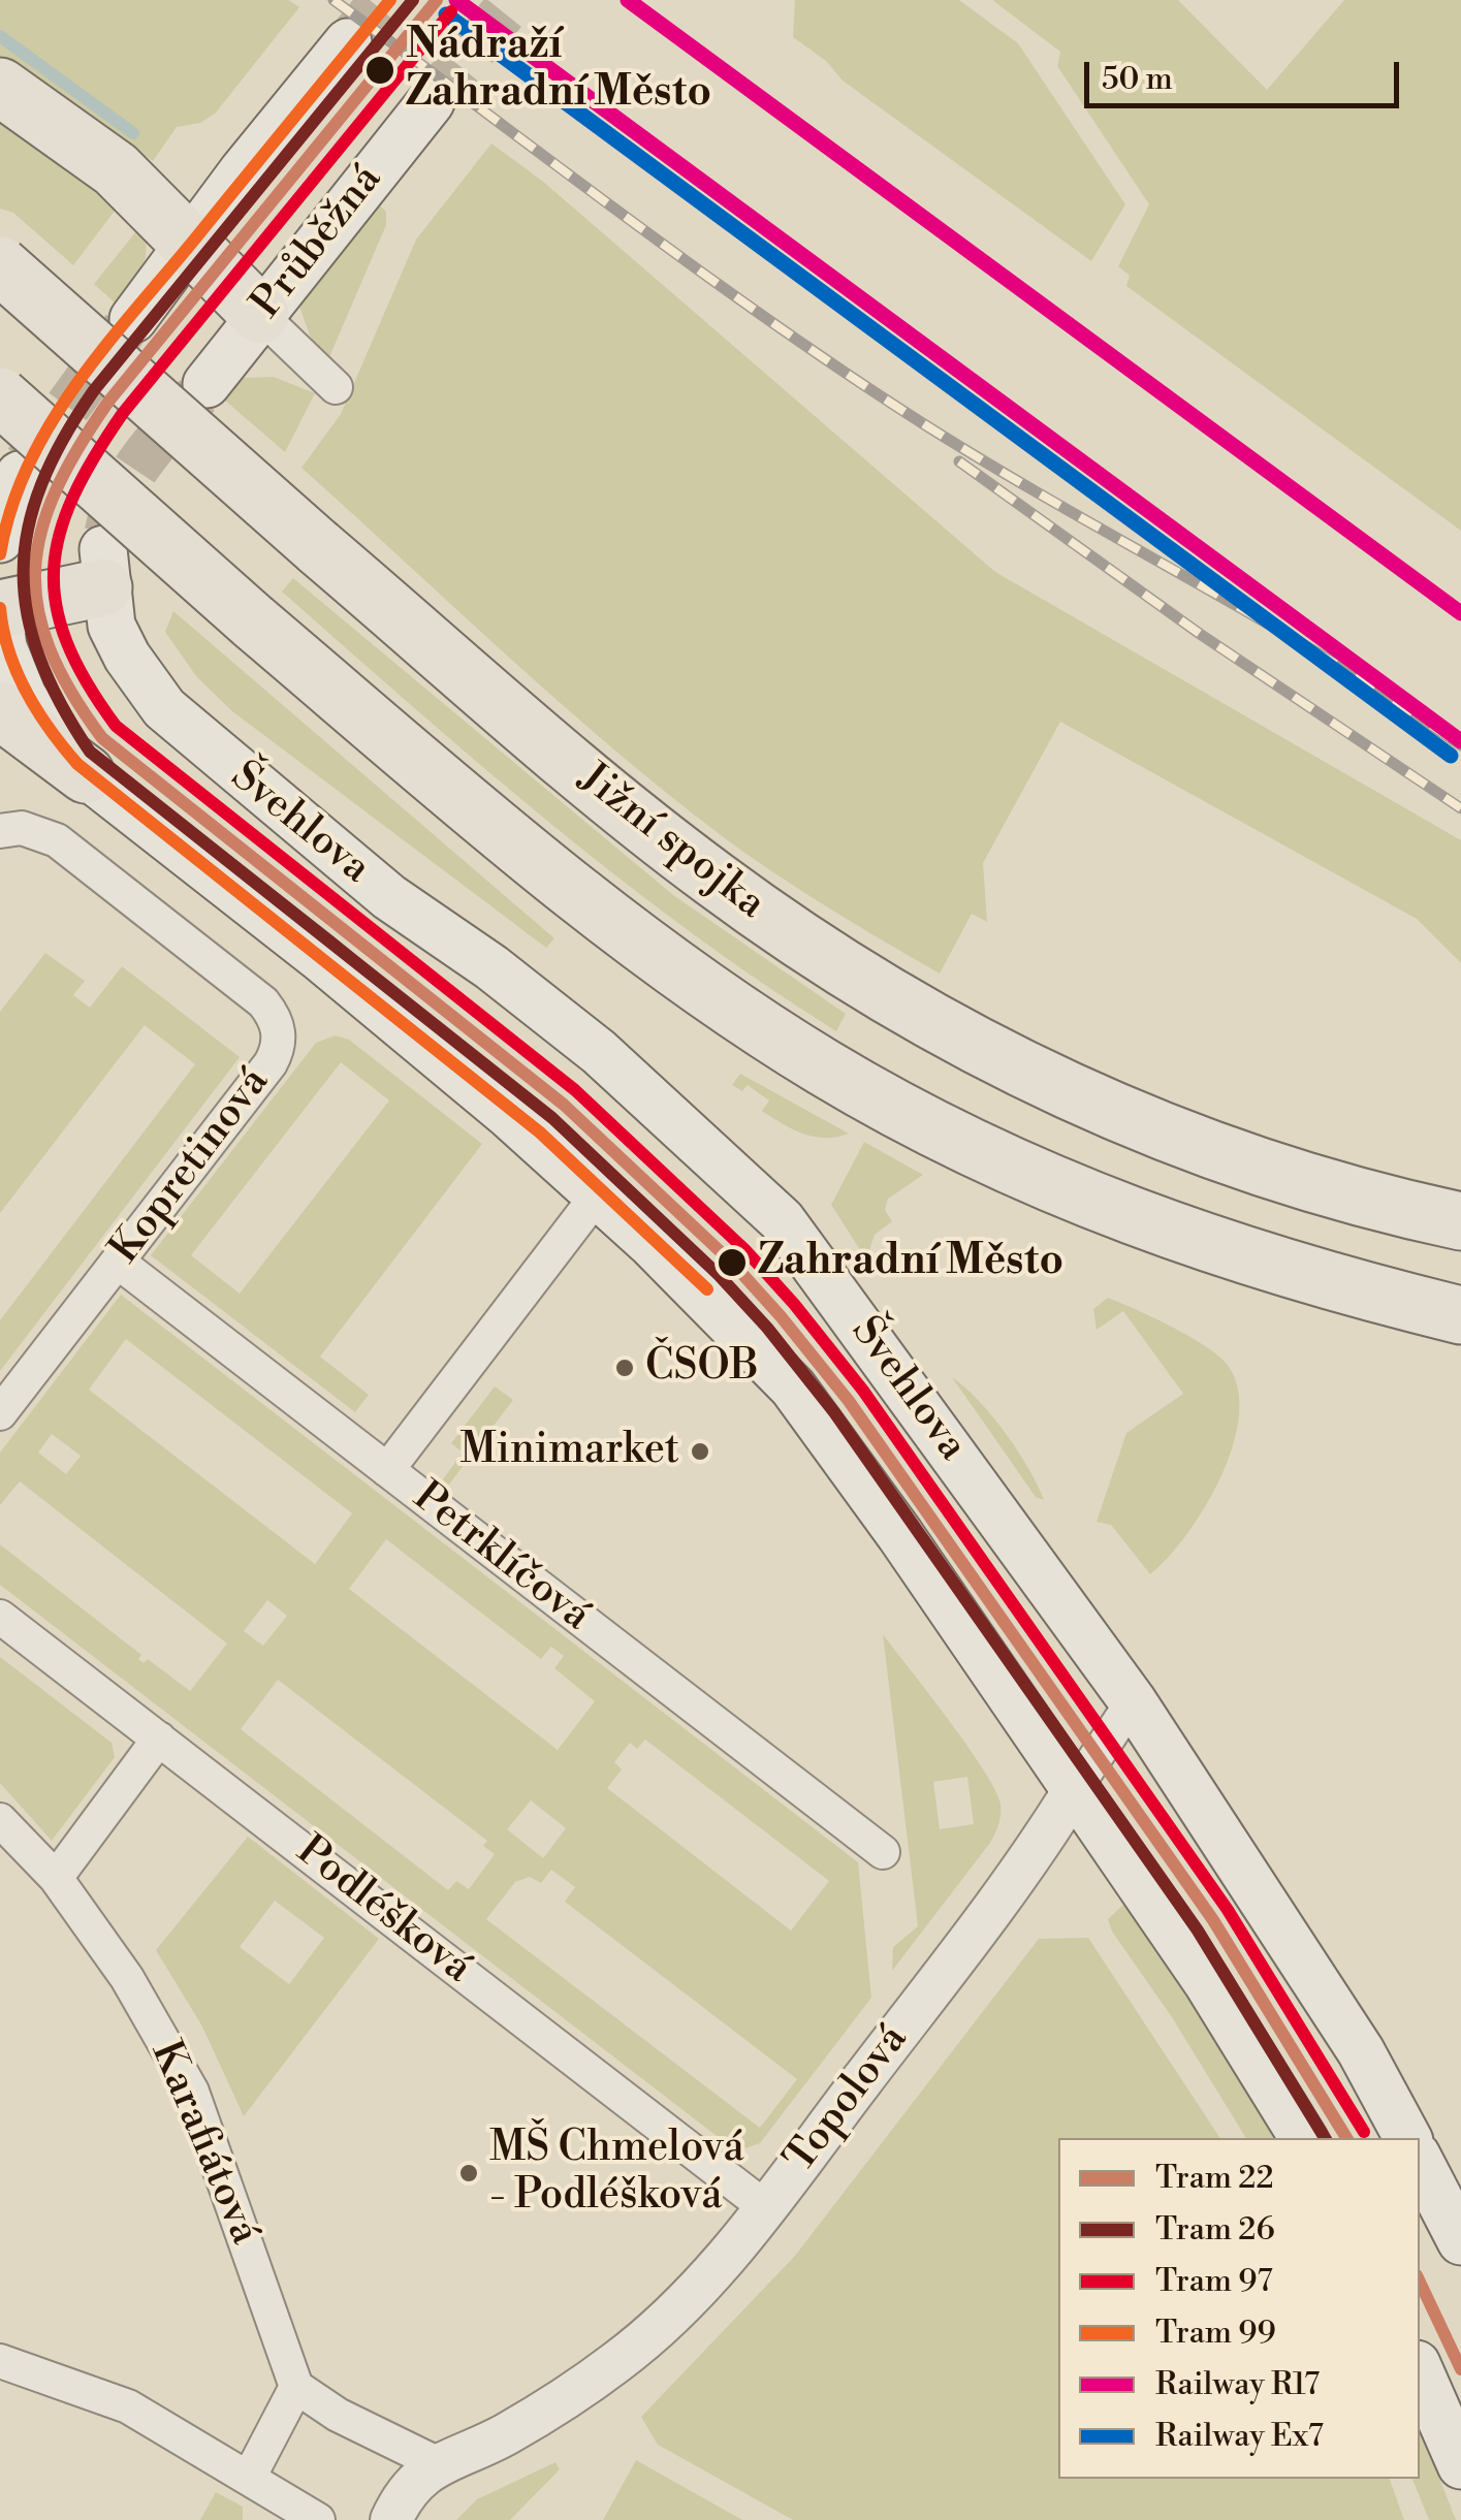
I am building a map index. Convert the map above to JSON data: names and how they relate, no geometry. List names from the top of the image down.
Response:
{
  "streets": {
    "highway": ["Jižní spojka"],
    "main road": ["Průběžná", "Švehlova"],
    "street": [
      "Kopretinová",
      "Petrklíčová",
      "Podléšková",
      "Topolová",
      "Karafiátová"
    ]
  },
  "crossings": [
    ["Kopretinová", "Petrklíčová"],
    ["Podléšková", "Topolová"]
  ],
  "places": [
    "Nádraží Zahradní Město",
    "Zahradní Město",
    "ČSOB",
    "Minimarket",
    "MŠ Chmelová - Podléšková"
  ],
  "lines": [
    "tram line 22",
    "tram line 26",
    "tram line 99",
    "rail line R17",
    "tram line 97",
    "rail line Ex7"
  ],
  "legend": [
    "Tram 22",
    "Tram 26",
    "Tram 97",
    "Tram 99",
    "Railway R17",
    "Railway Ex7"
  ],
  "scale_bar": "50 m"
}
